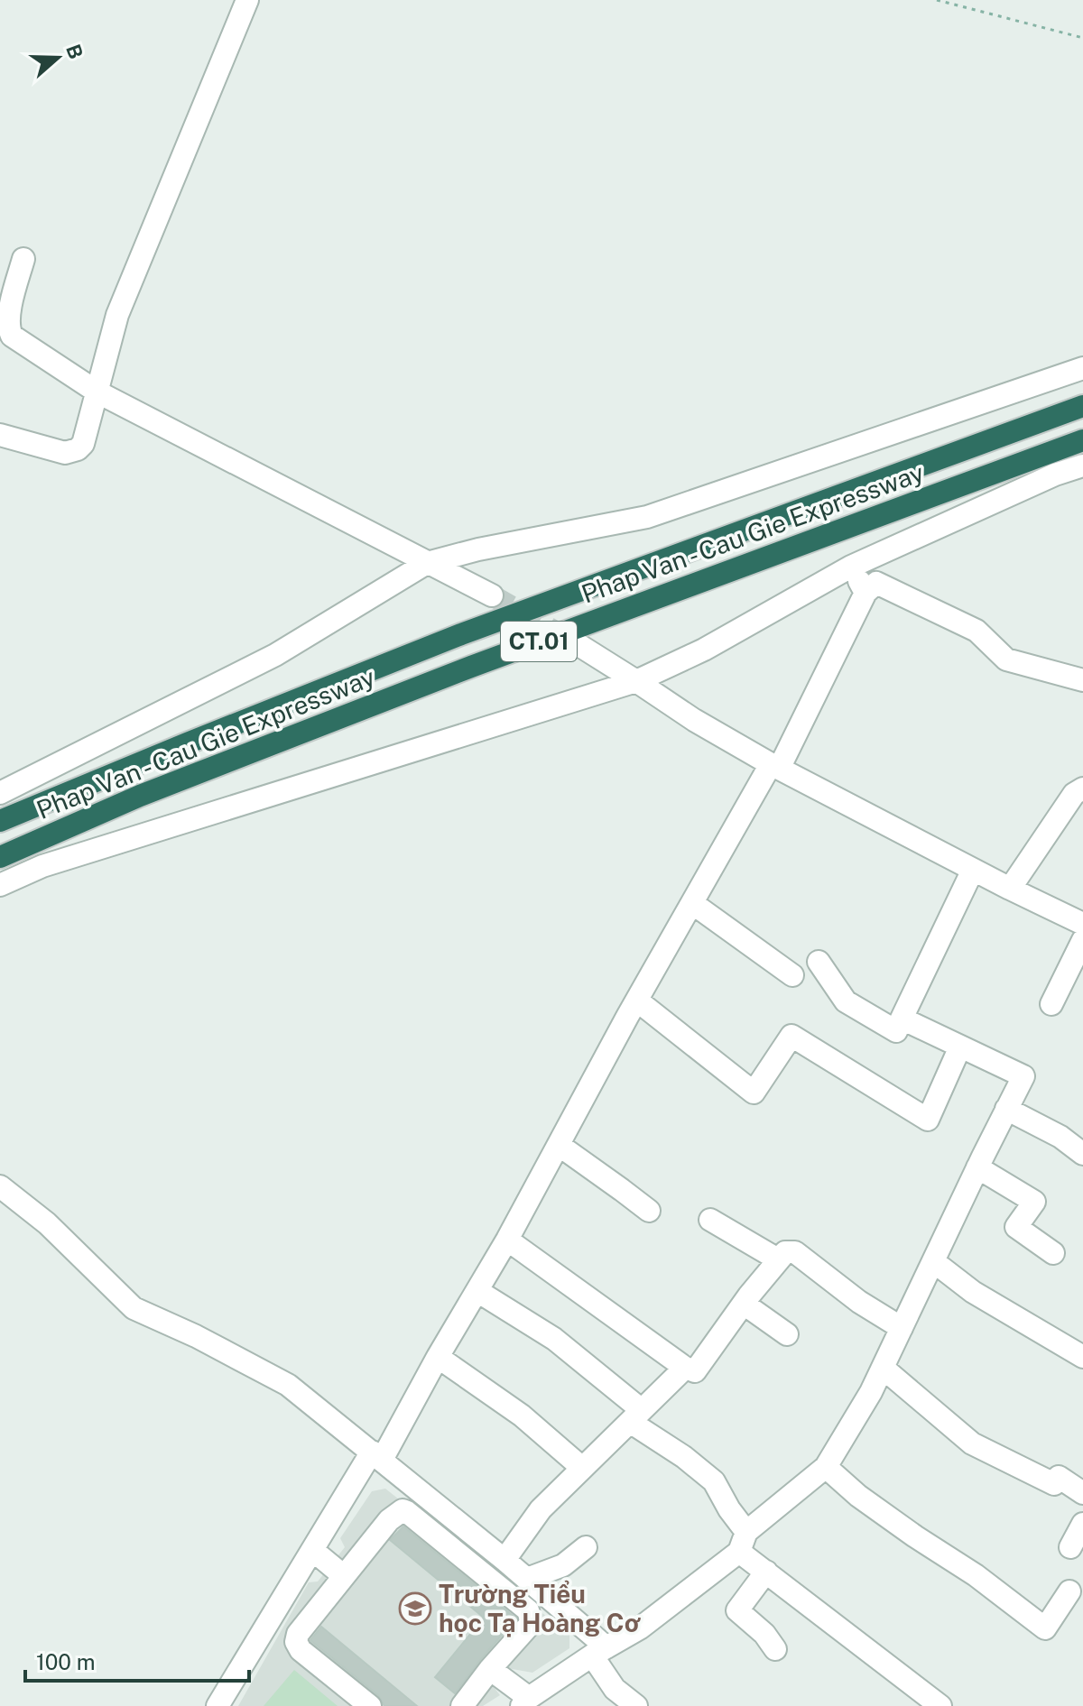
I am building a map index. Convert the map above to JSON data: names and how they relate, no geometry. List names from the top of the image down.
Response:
{
  "streets": {
    "highway": ["Phap Van - Cau Gie Expressway", "CT.01"]
  },
  "places": {
    "school or university": ["Trường Tiểu học Tạ Hoàng Cơ"]
  },
  "scale_bar": "100 m",
  "north": "right"
}
